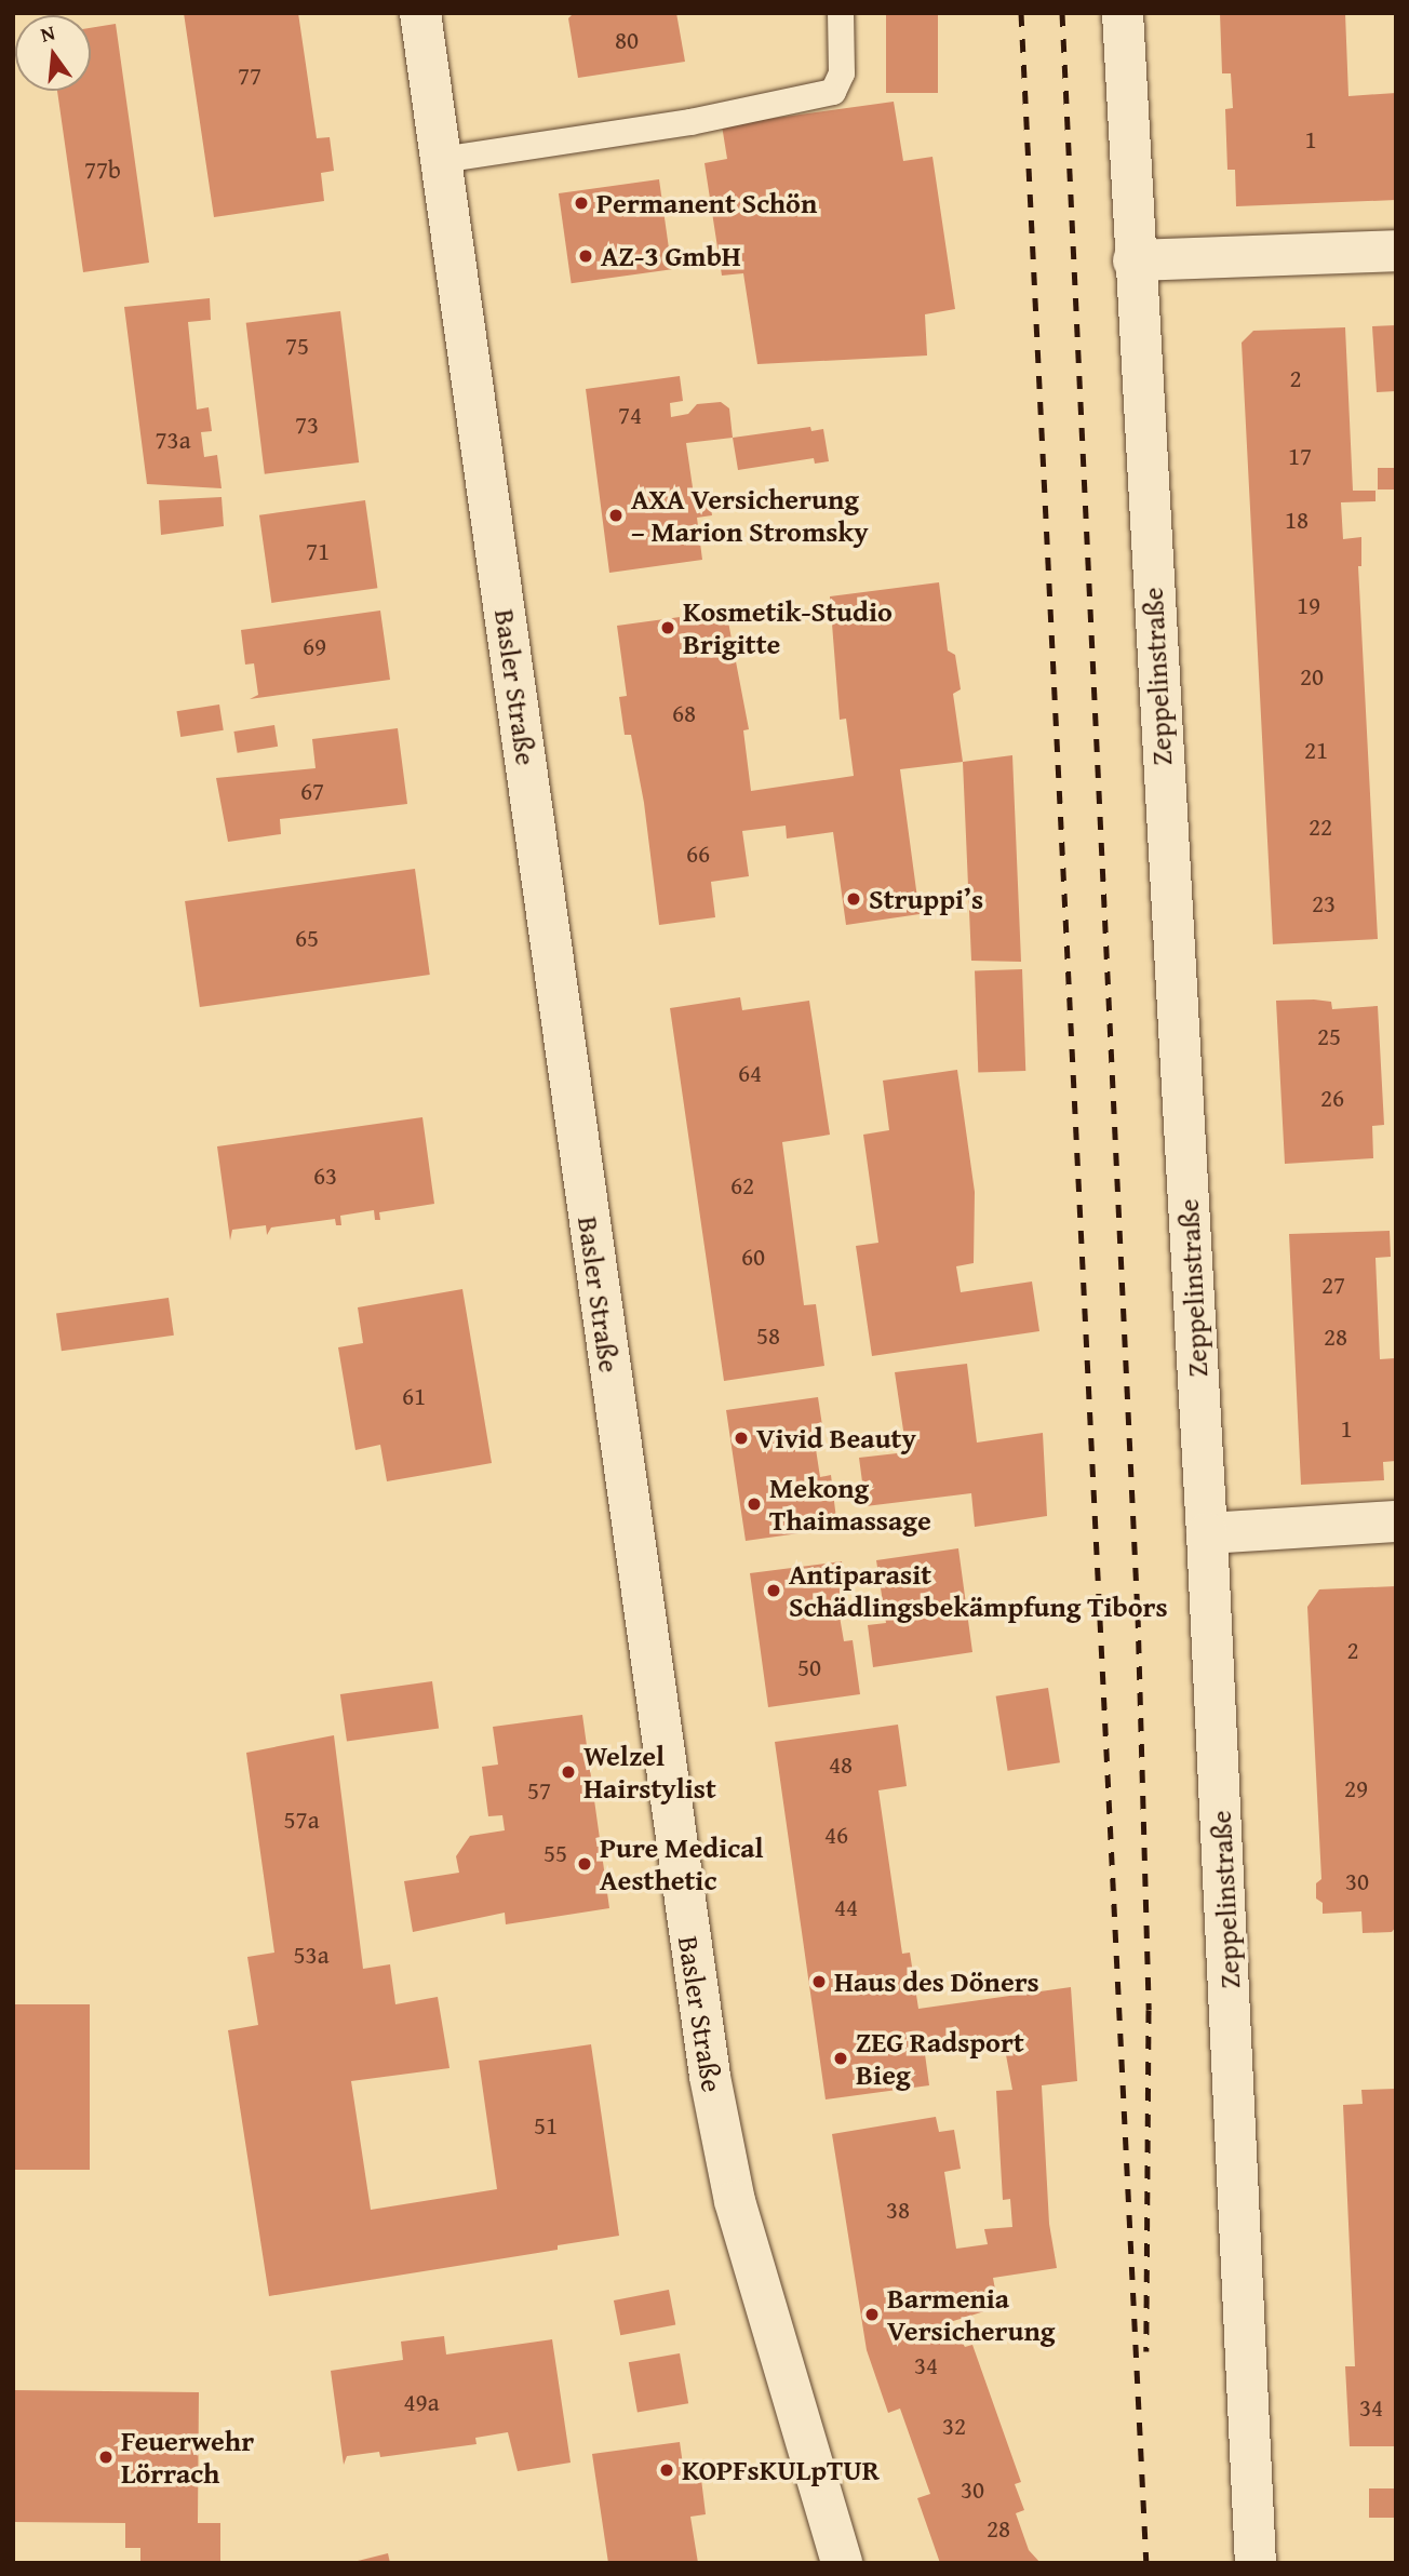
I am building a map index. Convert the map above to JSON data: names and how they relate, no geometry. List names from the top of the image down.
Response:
{
  "streets": {
    "main road": ["Zeppelinstraße", "Basler Straße"]
  },
  "places": [
    "Permanent Schön",
    "AZ-3 GmbH",
    "AXA Versicherung – Marion Stromsky",
    "Kosmetik-Studio Brigitte",
    "Struppi’s",
    "Vivid Beauty",
    "Mekong Thaimassage",
    "Antiparasit Schädlingsbekämpfung Tibors",
    "Welzel Hairstylist",
    "Pure Medical Aesthetic",
    "Haus des Döners",
    "ZEG Radsport Bieg",
    "Barmenia Versicherung",
    "Feuerwehr Lörrach",
    "KOPFsKULpTUR"
  ],
  "house_numbers": [
    "80",
    "77",
    "1",
    "77b",
    "75",
    "2",
    "74",
    "73",
    "73a",
    "17",
    "18",
    "71",
    "19",
    "69",
    "20",
    "68",
    "21",
    "67",
    "22",
    "66",
    "23",
    "65",
    "25",
    "64",
    "26",
    "63",
    "62",
    "60",
    "27",
    "58",
    "28",
    "61",
    "1",
    "2",
    "50",
    "48",
    "29",
    "57",
    "57a",
    "46",
    "55",
    "30",
    "44",
    "53a",
    "51",
    "38",
    "34",
    "49a",
    "34",
    "32",
    "30",
    "28"
  ],
  "north": "top"
}
